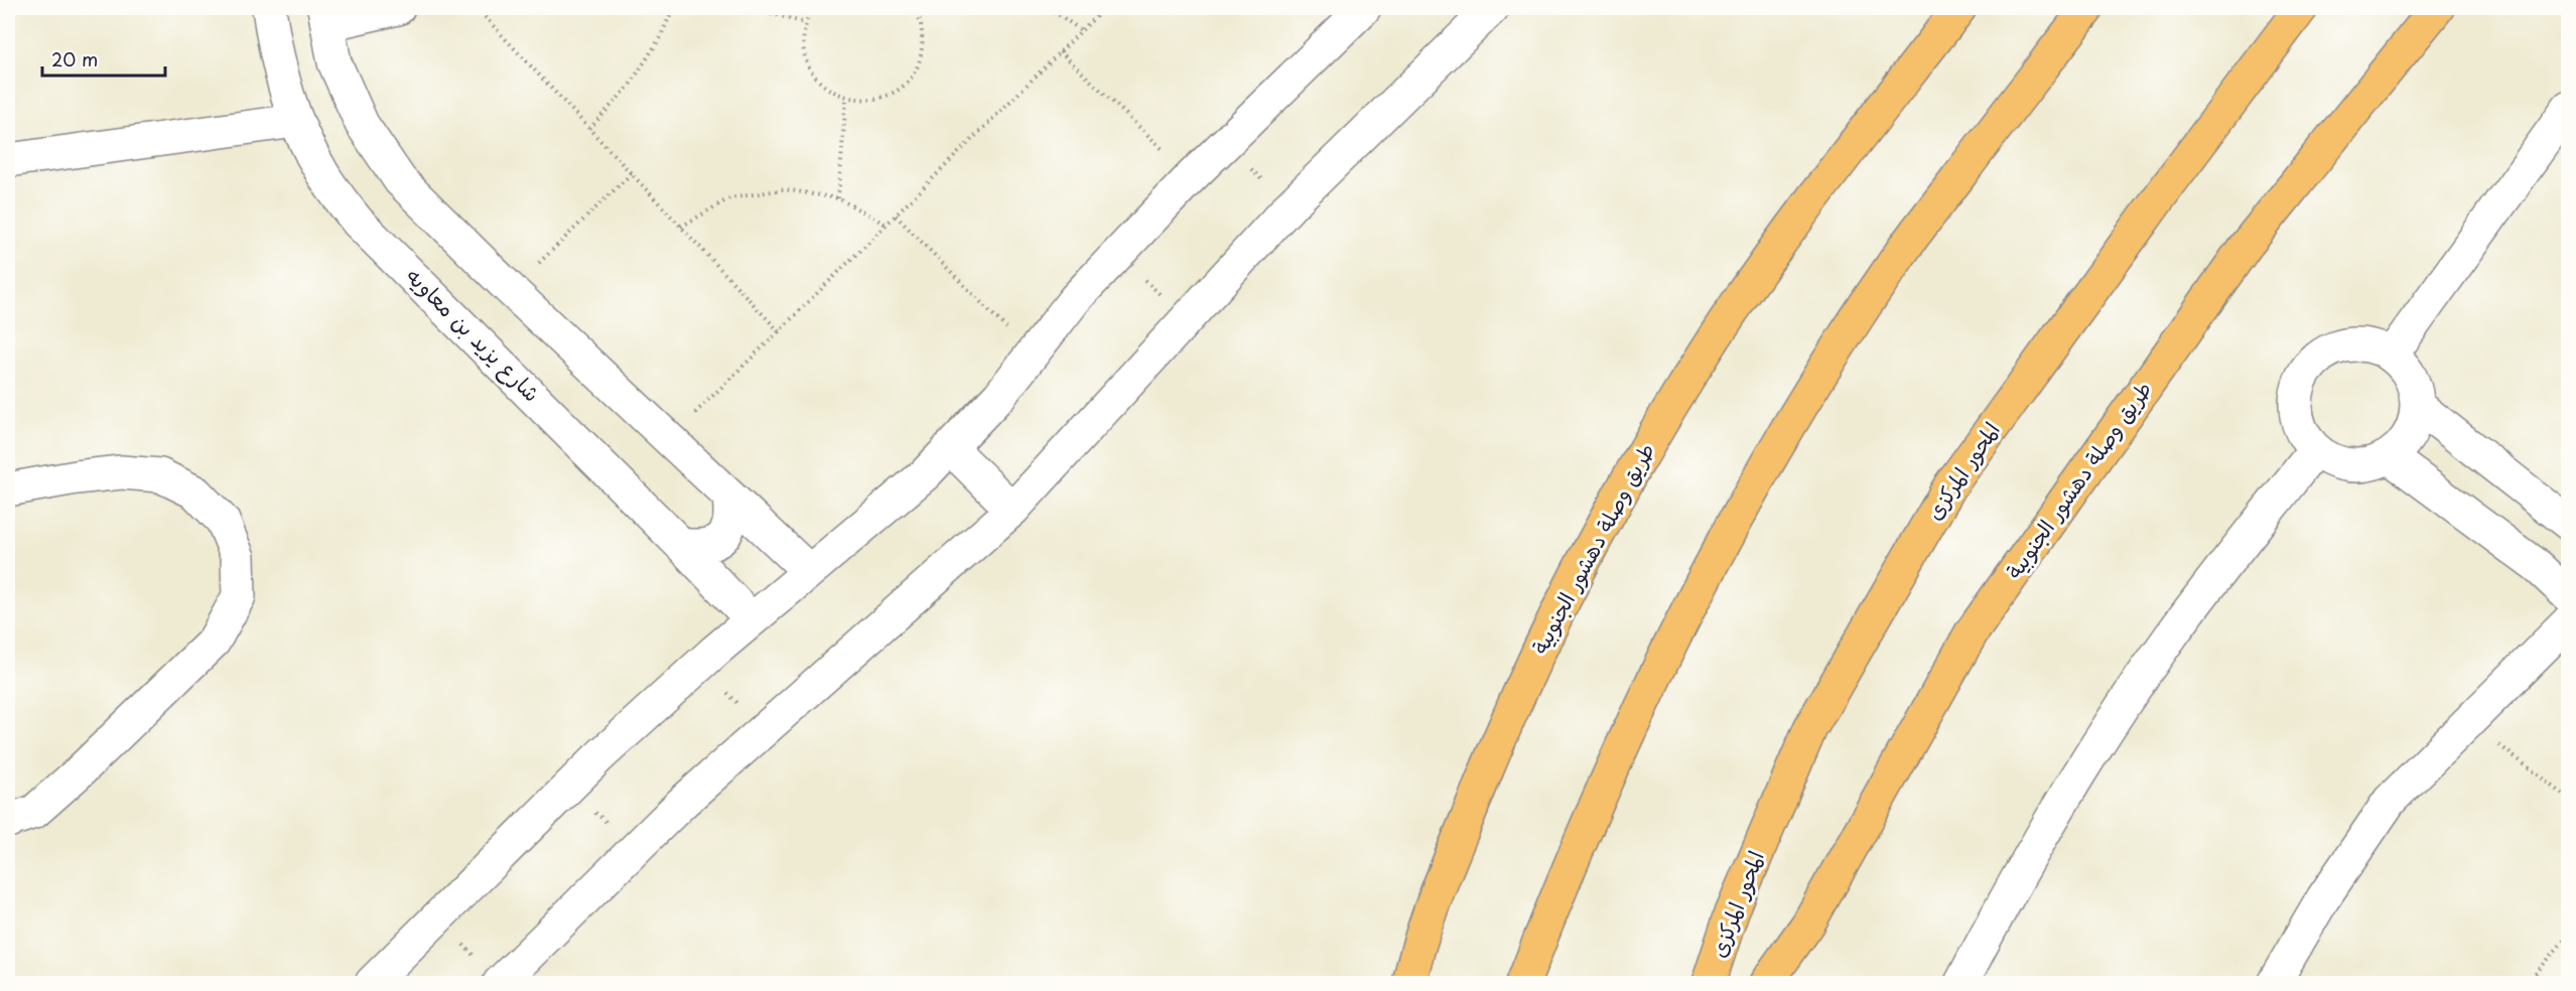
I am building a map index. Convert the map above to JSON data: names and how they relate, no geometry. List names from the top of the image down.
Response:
{
  "streets": {
    "main road": ["المحور المركزى", "طريق وصلة دهشور الجنوبية"],
    "street": ["شارع يزيد بن معاويه"]
  },
  "scale_bar": "20 m"
}
